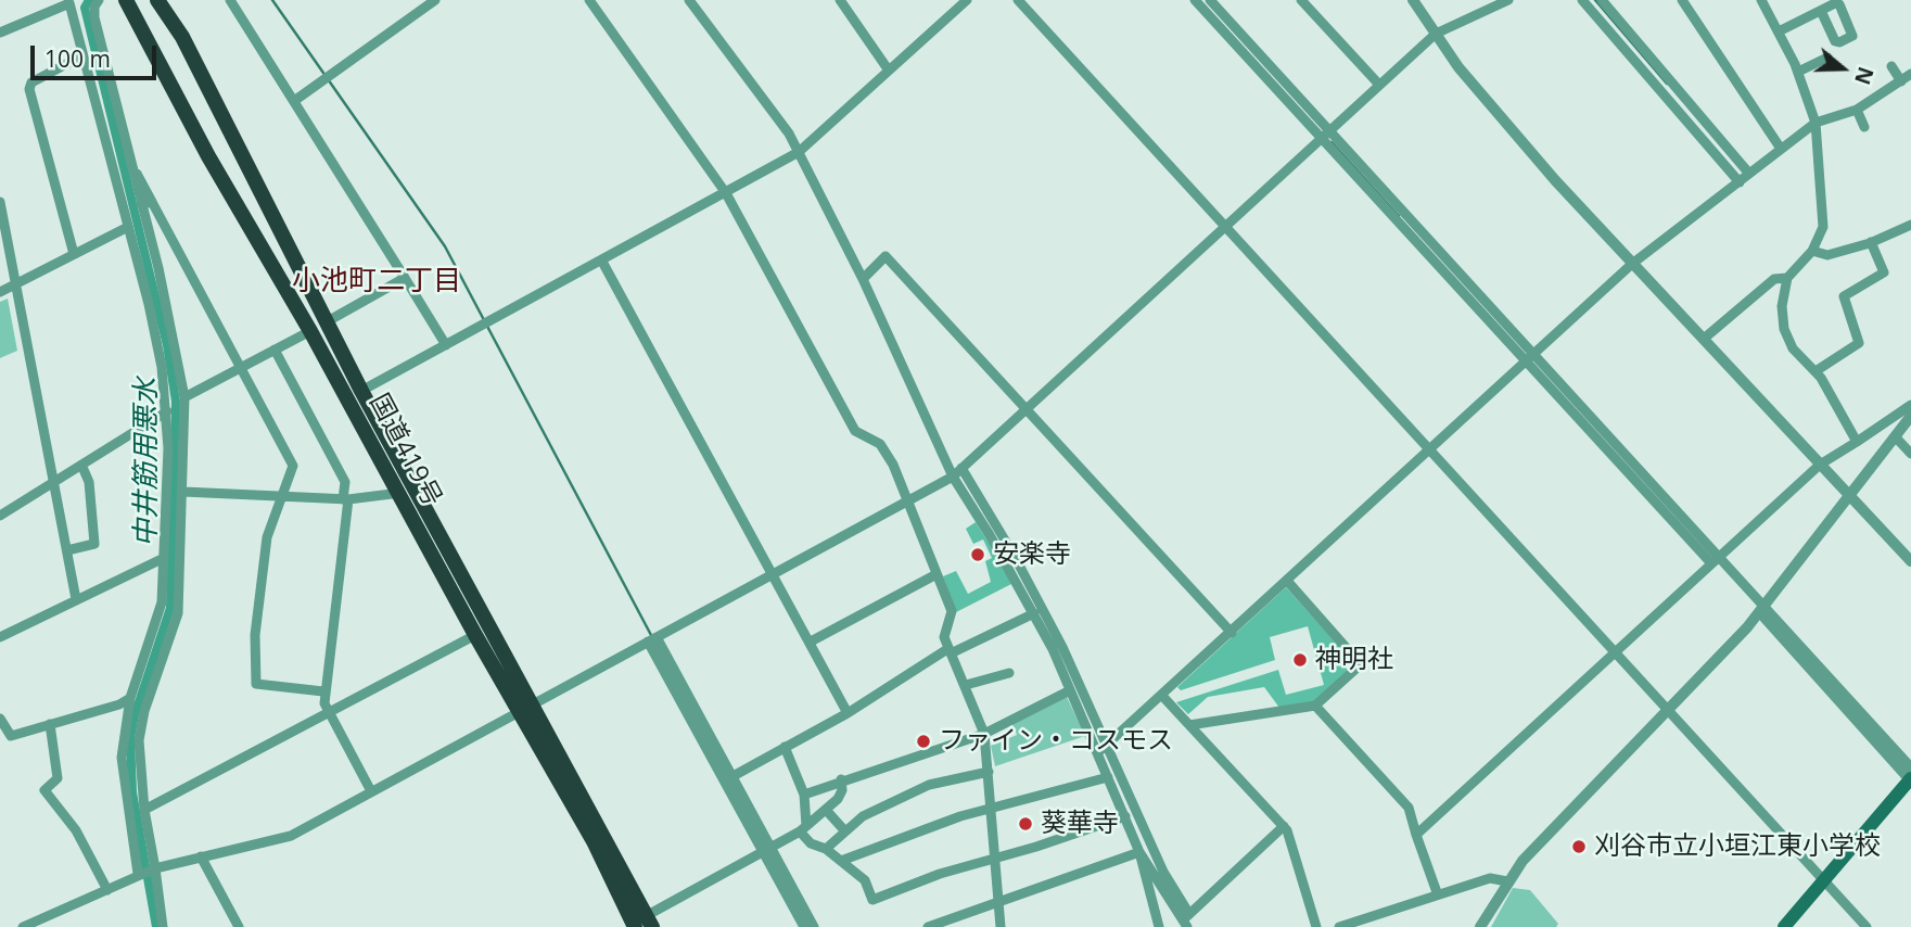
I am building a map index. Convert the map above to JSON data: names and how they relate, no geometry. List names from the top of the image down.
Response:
{
  "streets": {
    "highway": ["国道419号"]
  },
  "districts": ["小池町二丁目"],
  "water": ["中井筋用悪水"],
  "places": [
    "安楽寺",
    "神明社",
    "ファイン・コスモス",
    "葵華寺",
    "刈谷市立小垣江東小学校"
  ],
  "scale_bar": "100 m",
  "north": "right"
}
